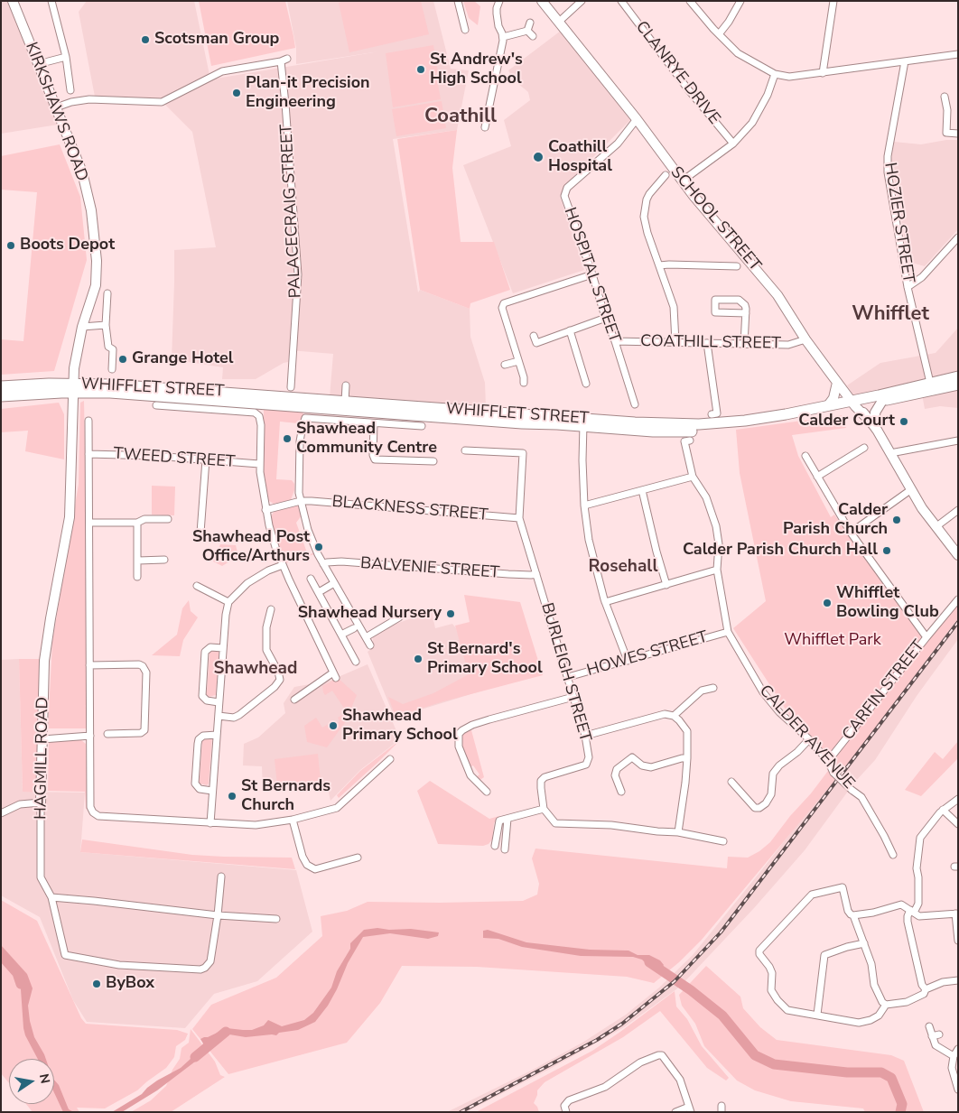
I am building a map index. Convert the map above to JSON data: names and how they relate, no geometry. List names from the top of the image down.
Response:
{
  "streets": {
    "main road": ["WHIFFLET STREET"],
    "street": [
      "CLANRYE DRIVE",
      "KIRKSHAWS ROAD",
      "PALACECRAIG STREET",
      "SCHOOL STREET",
      "HOZIER STREET",
      "HOSPITAL STREET",
      "COATHILL STREET",
      "TWEED STREET",
      "BLACKNESS STREET",
      "BALVENIE STREET",
      "HOWES STREET",
      "BURLEIGH STREET",
      "CARFIN STREET",
      "CALDER AVENUE",
      "HAGMILL ROAD"
    ]
  },
  "crossings": [
    ["KIRKSHAWS ROAD", "PALACECRAIG STREET"],
    ["KIRKSHAWS ROAD", "WHIFFLET STREET"],
    ["KIRKSHAWS ROAD", "HAGMILL ROAD"],
    ["SCHOOL STREET", "HOSPITAL STREET"],
    ["SCHOOL STREET", "COATHILL STREET"],
    ["SCHOOL STREET", "WHIFFLET STREET"],
    ["HOZIER STREET", "WHIFFLET STREET"],
    ["HOSPITAL STREET", "COATHILL STREET"],
    ["WHIFFLET STREET", "HAGMILL ROAD"],
    ["BLACKNESS STREET", "BURLEIGH STREET"],
    ["BALVENIE STREET", "BURLEIGH STREET"],
    ["HOWES STREET", "BURLEIGH STREET"],
    ["HOWES STREET", "CALDER AVENUE"],
    ["CARFIN STREET", "CALDER AVENUE"]
  ],
  "districts": [
    "Coathill",
    "Whifflet",
    "Rosehall",
    "Shawhead"
  ],
  "parks": ["Whifflet Park"],
  "places": [
    "Scotsman Group",
    "St Andrew's High School",
    "Plan-it Precision Engineering",
    "Coathill Hospital",
    "Boots Depot",
    "Grange Hotel",
    "Calder Court",
    "Shawhead Community Centre",
    "Calder Parish Church",
    "Shawhead Post Office/Arthurs",
    "Calder Parish Church Hall",
    "Whifflet Bowling Club",
    "Shawhead Nursery",
    "St Bernard's Primary School",
    "Shawhead Primary School",
    "St Bernards Church",
    "ByBox"
  ],
  "north": "right"
}
